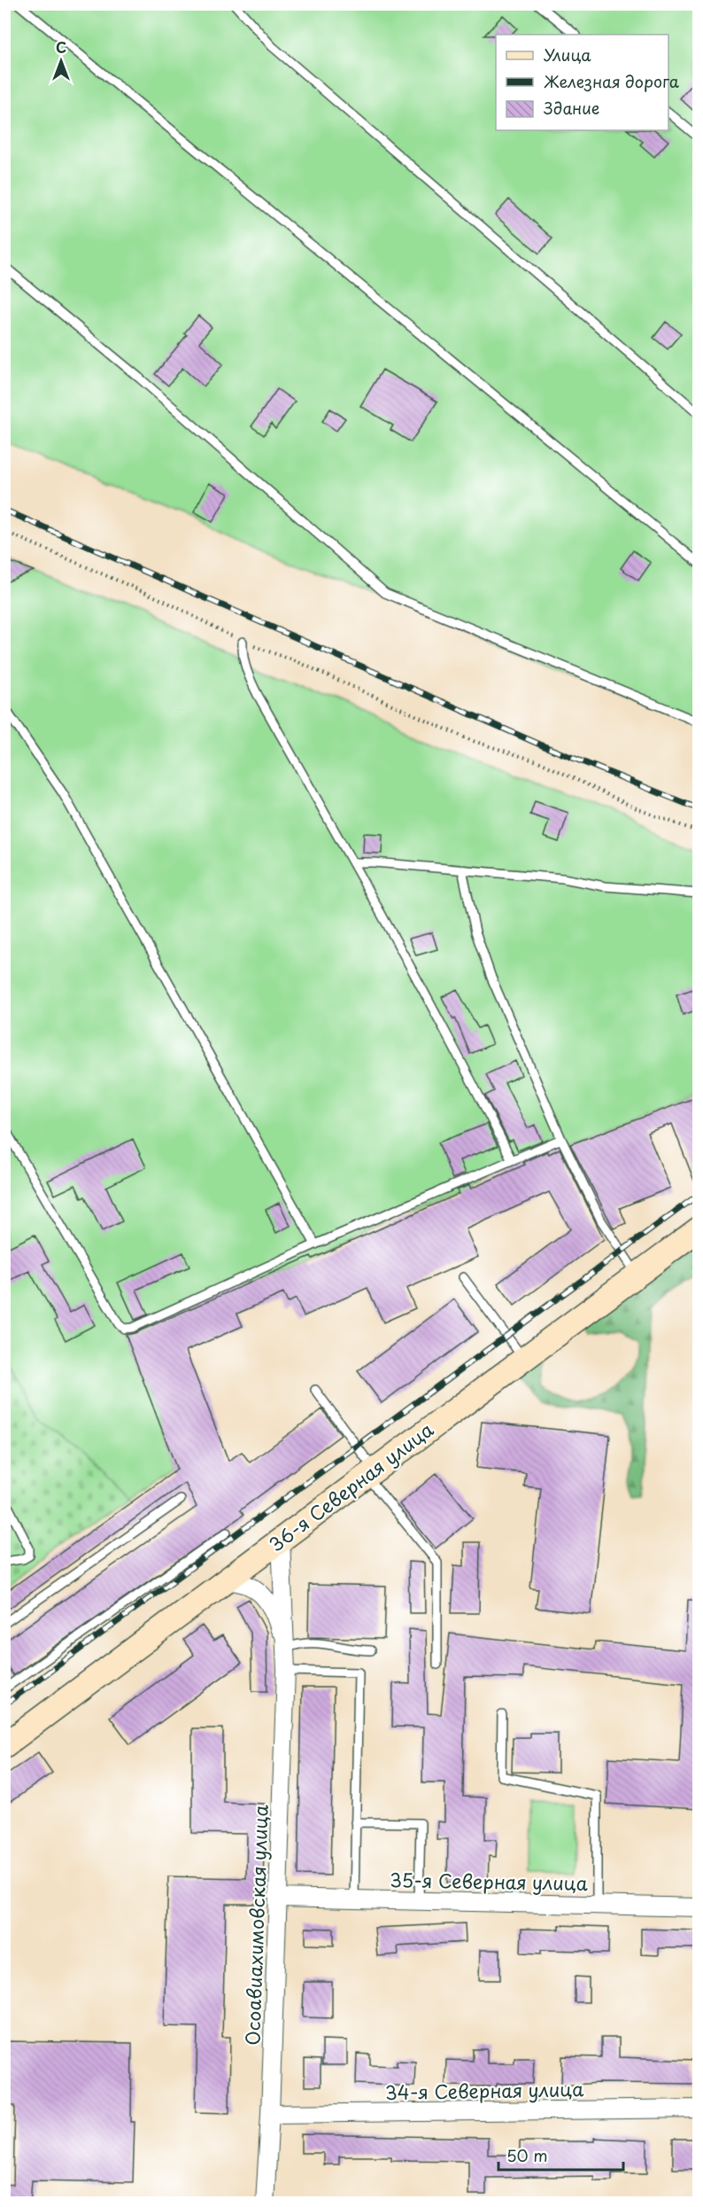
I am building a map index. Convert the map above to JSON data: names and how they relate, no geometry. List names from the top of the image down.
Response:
{
  "streets": {
    "main road": ["36-я Северная улица"],
    "street": ["35-я Северная улица", "Осоавиахимовская улица", "34-я Северная улица"]
  },
  "crossings": [
    ["36-я Северная улица", "Осоавиахимовская улица"],
    ["35-я Северная улица", "Осоавиахимовская улица"],
    ["Осоавиахимовская улица", "34-я Северная улица"]
  ],
  "legend": ["Улица", "Железная дорога", "Здание"],
  "scale_bar": "50 m",
  "north": "top"
}
